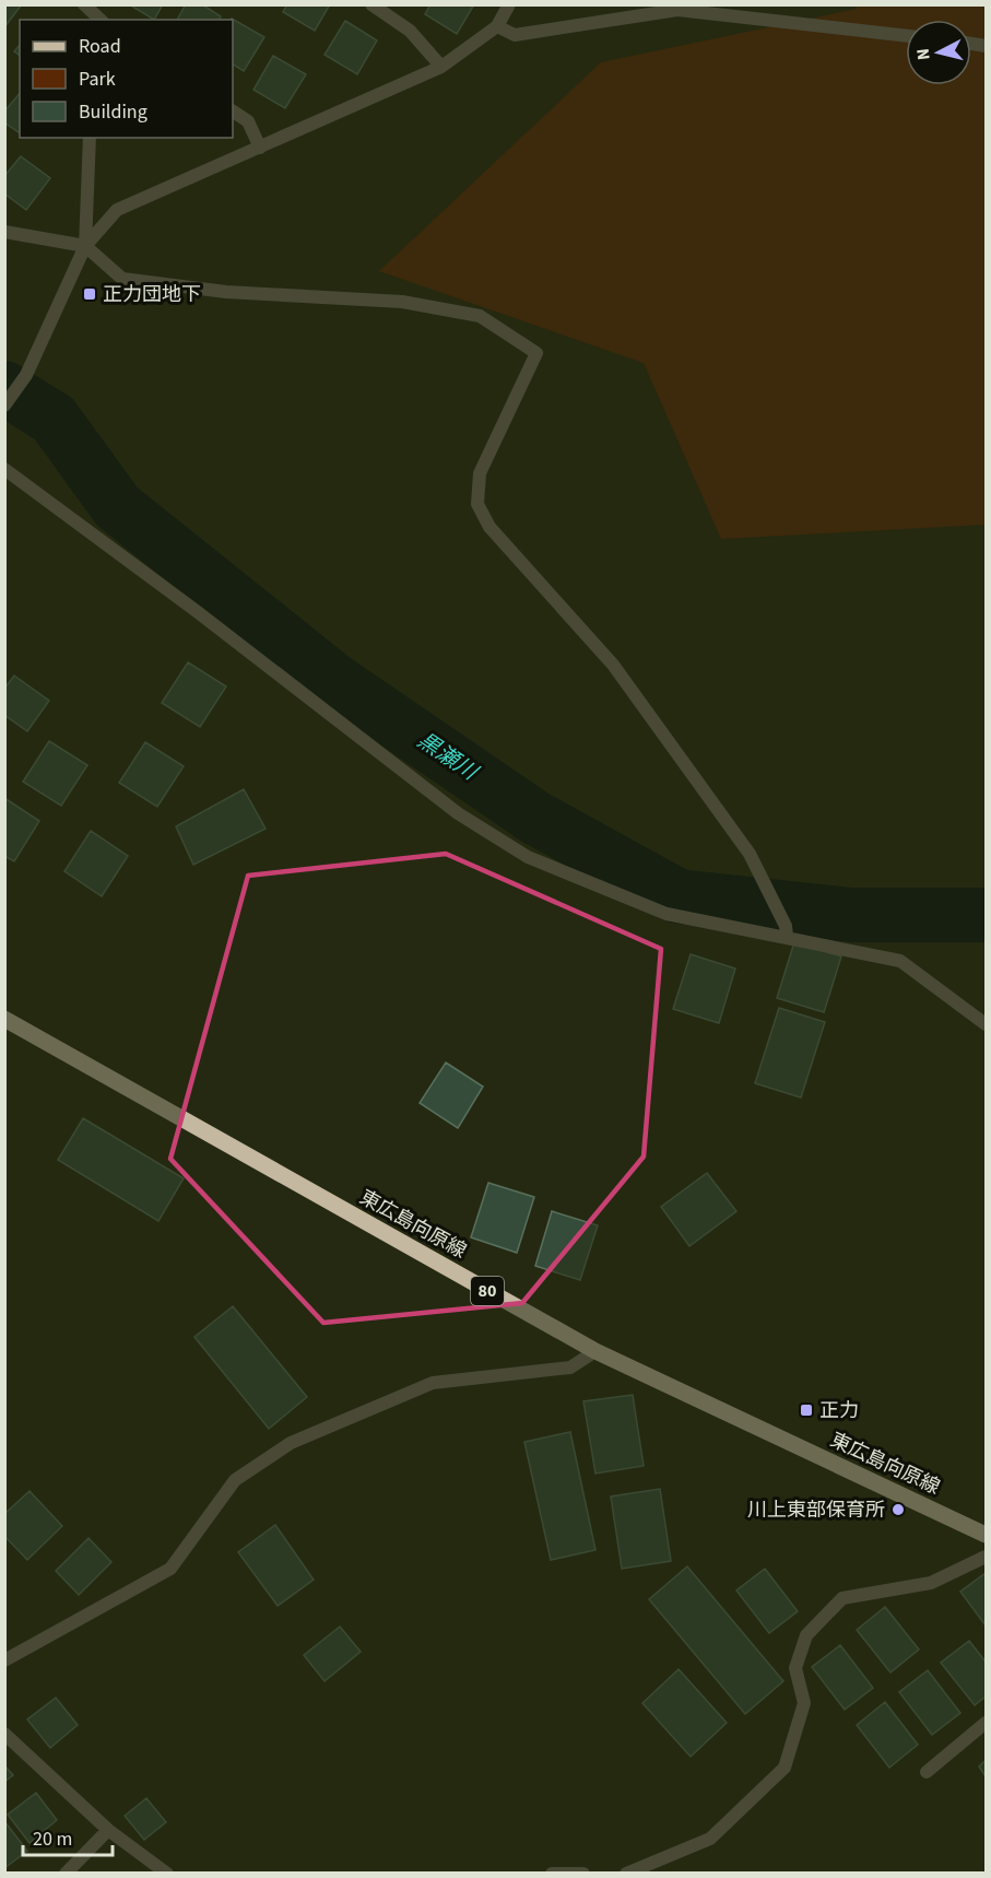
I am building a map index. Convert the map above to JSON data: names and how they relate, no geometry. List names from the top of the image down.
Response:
{
  "streets": {
    "main road": ["東広島向原線", "80"]
  },
  "water": ["黒瀬川"],
  "places": {
    "transit": ["正力団地下", "正力"],
    "other": ["川上東部保育所"]
  },
  "legend": ["Road", "Park", "Building"],
  "scale_bar": "20 m",
  "north": "left"
}
